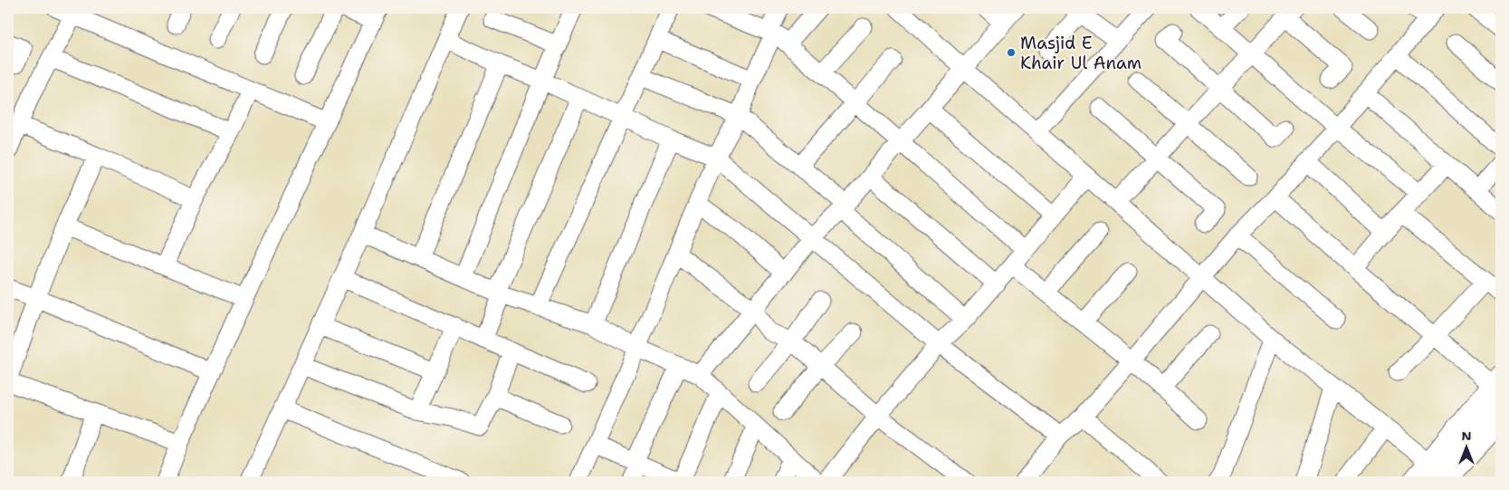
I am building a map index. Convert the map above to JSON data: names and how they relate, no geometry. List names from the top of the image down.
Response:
{
  "places": ["Masjid E Khair Ul Anam"],
  "north": "top"
}
